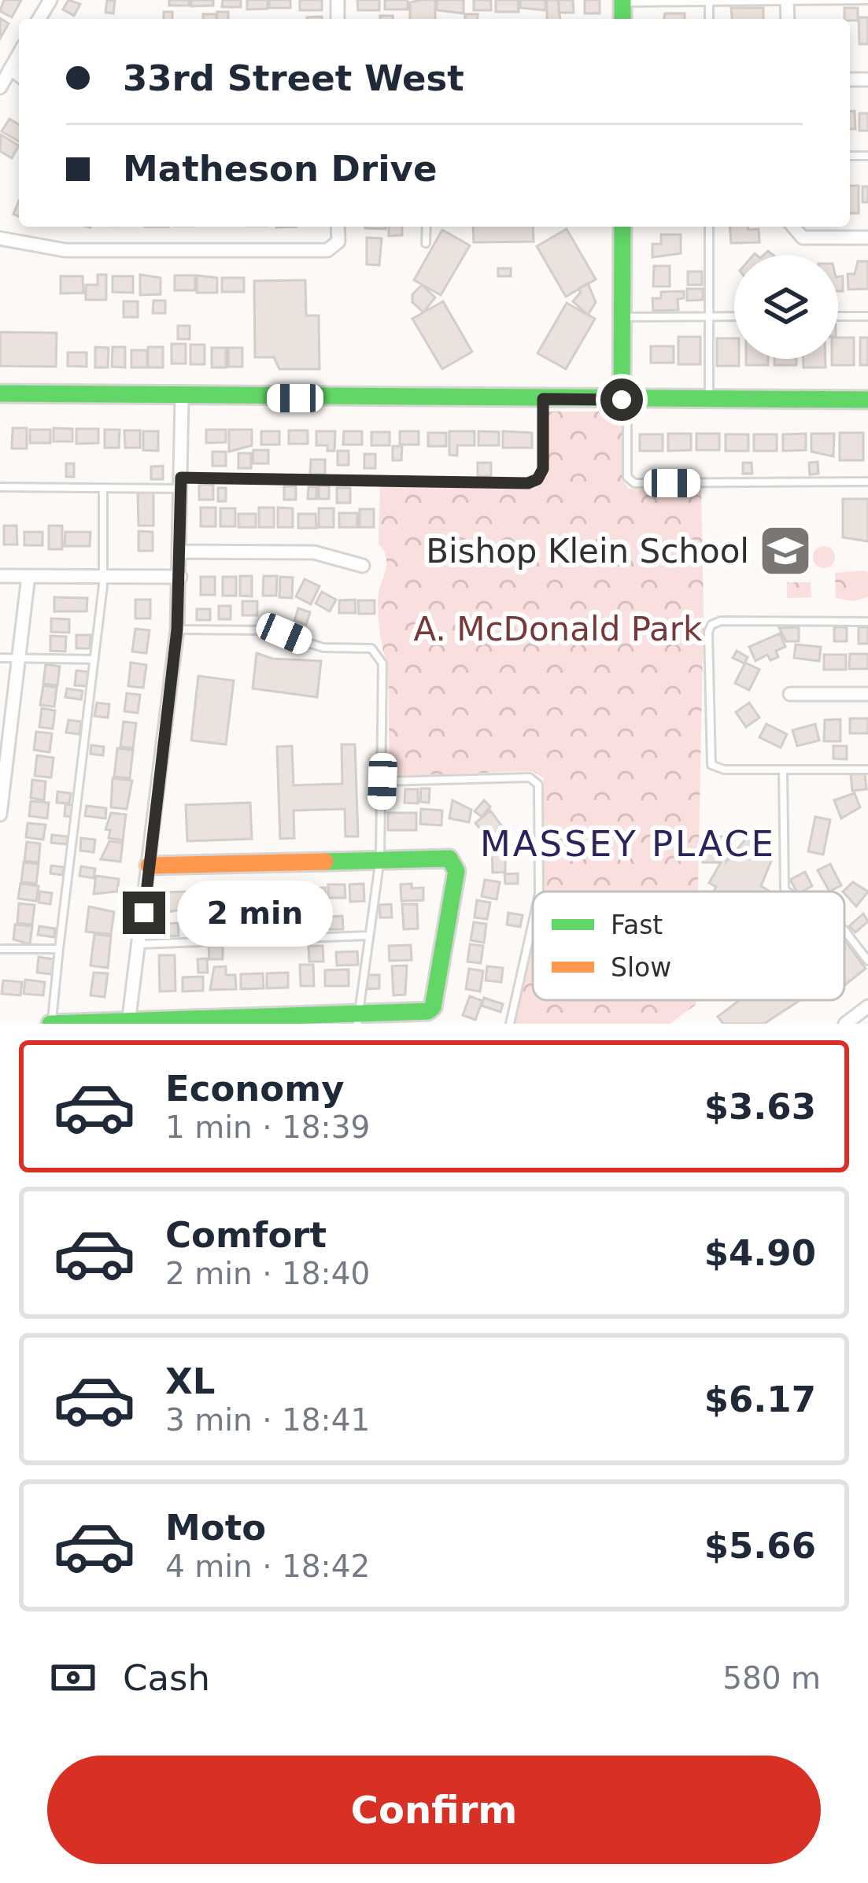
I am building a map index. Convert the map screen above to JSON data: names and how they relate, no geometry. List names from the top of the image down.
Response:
{
  "districts": ["MASSEY PLACE"],
  "parks": ["A. McDonald Park"],
  "places": {
    "school or university": ["Bishop Klein School"]
  },
  "legend": ["Fast", "Slow"],
  "page": {
    "banner": ["33rd Street West", "Matheson Drive"],
    "bubble": "2 min",
    "list": [
      {
        "name": "Economy",
        "note": "1 min · 18:39",
        "value": "$3.63"
      },
      {
        "name": "Comfort",
        "note": "2 min · 18:40",
        "value": "$4.90"
      },
      {
        "name": "XL",
        "note": "3 min · 18:41",
        "value": "$6.17"
      },
      {
        "name": "Moto",
        "note": "4 min · 18:42",
        "value": "$5.66"
      }
    ],
    "pay": ["Cash", "580 m"],
    "buttons": "Confirm"
  }
}
